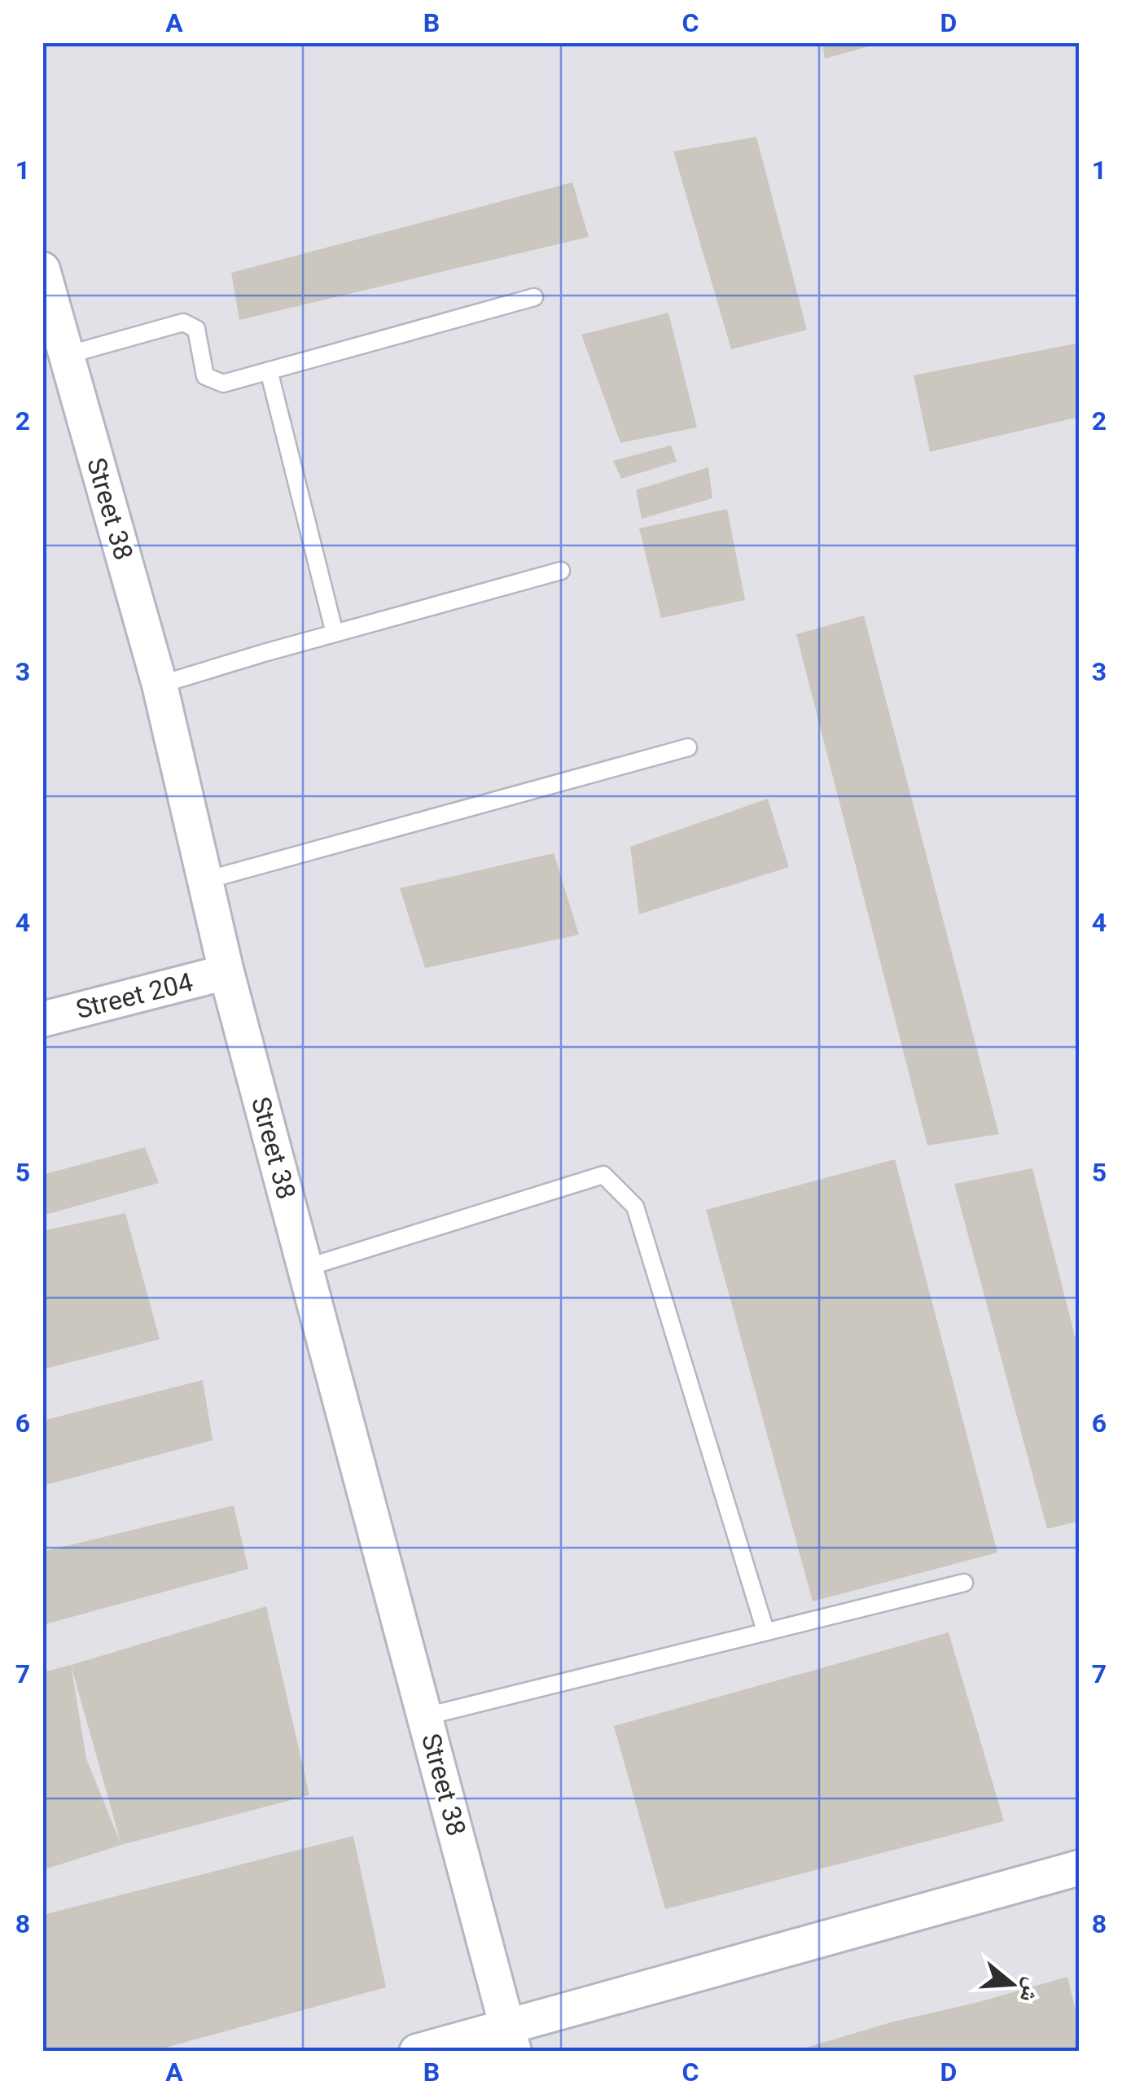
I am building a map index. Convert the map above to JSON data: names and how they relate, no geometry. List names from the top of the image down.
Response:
{
  "streets": {
    "street": ["Street 38", "Street 204"]
  },
  "crossings": [
    ["Street 38", "Street 204"]
  ],
  "north": "right",
  "grid": {
    "columns": [
      "A",
      "B",
      "C",
      "D"
    ],
    "rows": [
      "1",
      "2",
      "3",
      "4",
      "5",
      "6",
      "7",
      "8"
    ]
  }
}
